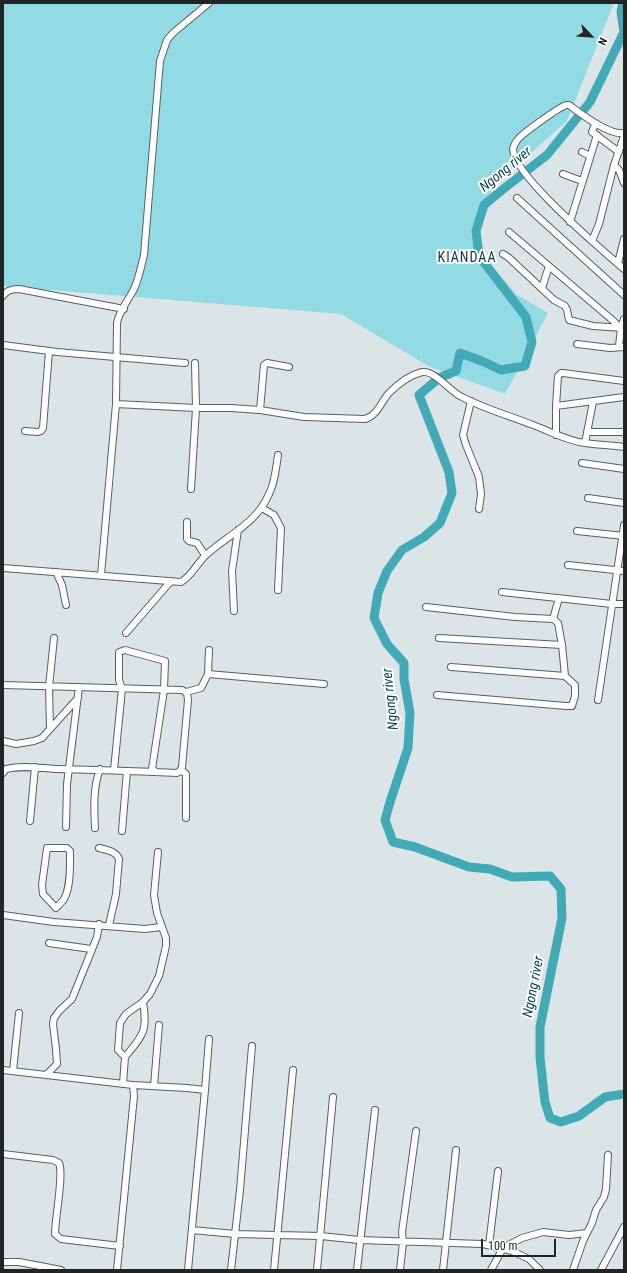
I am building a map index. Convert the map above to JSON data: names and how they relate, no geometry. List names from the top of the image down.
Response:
{
  "districts": ["KIANDAA"],
  "water": ["Ngong river"],
  "scale_bar": "100 m",
  "north": "bottom right"
}
